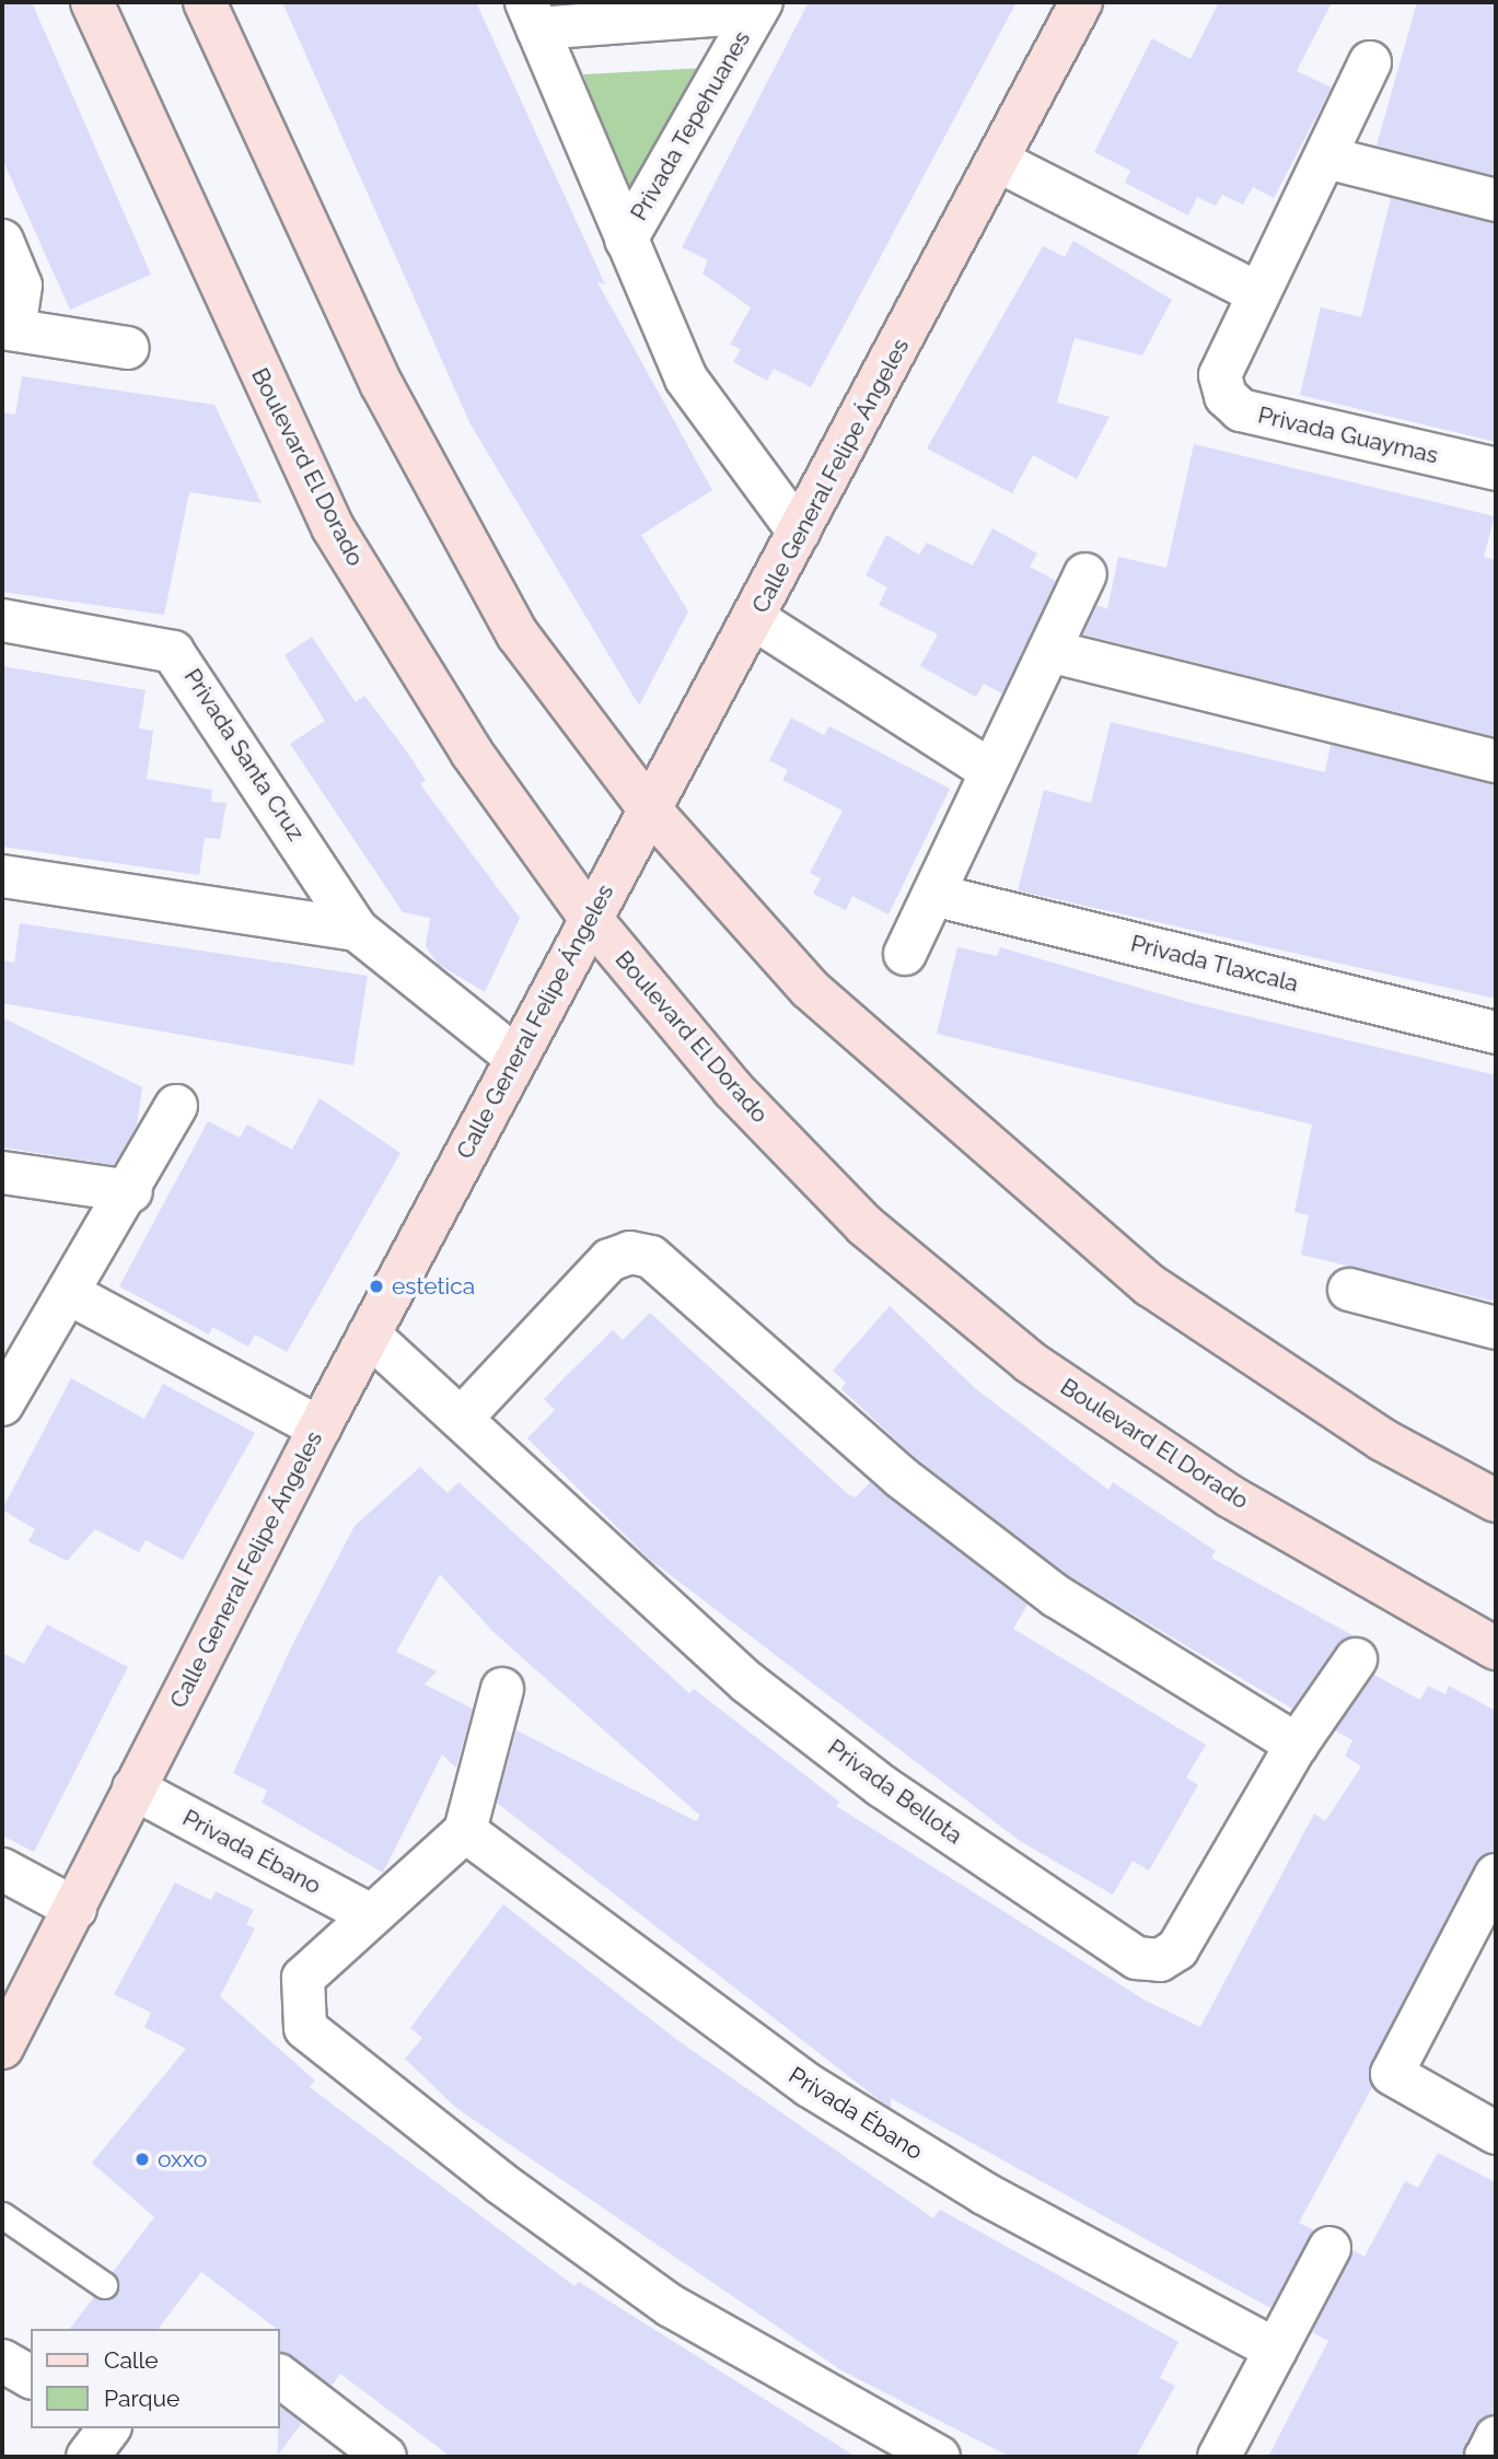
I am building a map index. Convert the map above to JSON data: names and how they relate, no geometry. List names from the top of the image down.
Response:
{
  "streets": {
    "main road": ["Boulevard El Dorado", "Calle General Felipe Ángeles"],
    "street": [
      "Privada Tepehuanes",
      "Privada Guaymas",
      "Privada Santa Cruz",
      "Privada Tlaxcala",
      "Privada Bellota",
      "Privada Ébano"
    ]
  },
  "crossings": [
    ["Privada Tepehuanes", "Calle General Felipe Ángeles"],
    ["Boulevard El Dorado", "Calle General Felipe Ángeles"],
    ["Calle General Felipe Ángeles", "Privada Santa Cruz"],
    ["Calle General Felipe Ángeles", "Privada Bellota"],
    ["Calle General Felipe Ángeles", "Privada Ébano"]
  ],
  "places": ["estetica", "oxxo"],
  "legend": ["Calle", "Parque"]
}
